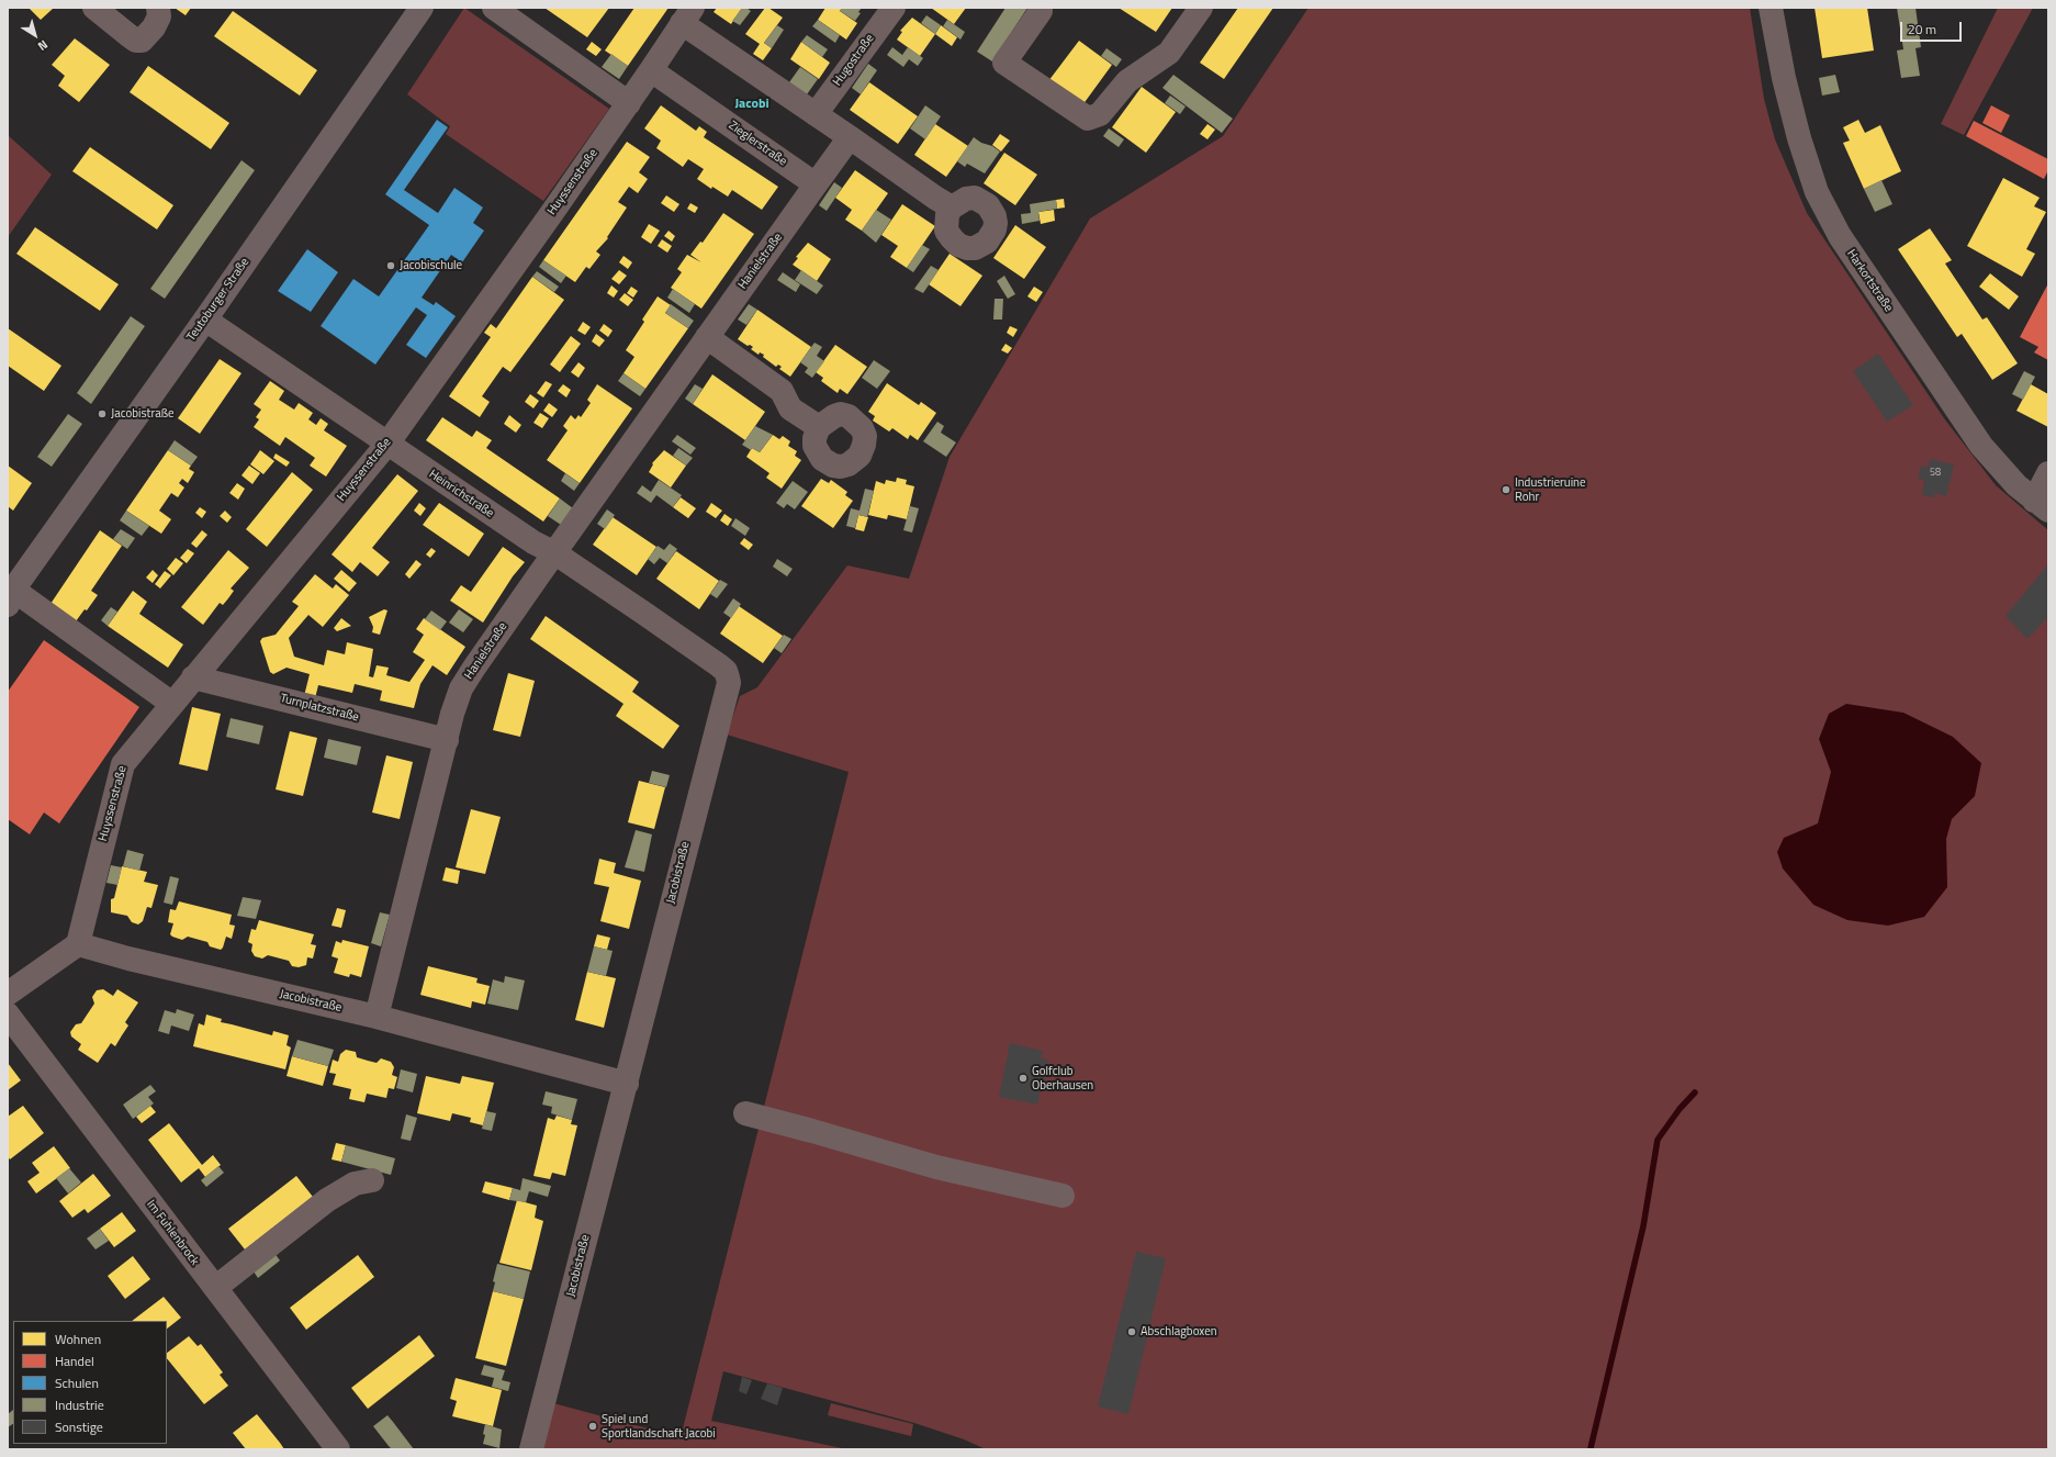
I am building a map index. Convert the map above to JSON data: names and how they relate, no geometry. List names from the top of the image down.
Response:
{
  "streets": {
    "main road": ["Teutoburger Straße"],
    "street": [
      "Hugostraße",
      "Zieglerstraße",
      "Huyssenstraße",
      "Hanielstraße",
      "Harkortstraße",
      "Heinrichstraße",
      "Turnplatzstraße",
      "Jacobistraße",
      "Im Fuhlenbrock"
    ]
  },
  "crossings": [
    ["Zieglerstraße", "Huyssenstraße"],
    ["Zieglerstraße", "Hanielstraße"],
    ["Huyssenstraße", "Heinrichstraße"],
    ["Huyssenstraße", "Turnplatzstraße"],
    ["Huyssenstraße", "Jacobistraße"],
    ["Hanielstraße", "Heinrichstraße"],
    ["Hanielstraße", "Turnplatzstraße"],
    ["Hanielstraße", "Jacobistraße"],
    ["Teutoburger Straße", "Heinrichstraße"],
    ["Heinrichstraße", "Jacobistraße"]
  ],
  "districts": ["Jacobi"],
  "places": [
    "Jacobischule",
    "Jacobistraße",
    "Industrieruine Rohr",
    "Golfclub Oberhausen",
    "Abschlagboxen",
    "Spiel und Sportlandschaft Jacobi"
  ],
  "house_numbers": ["58"],
  "legend": [
    "Wohnen",
    "Handel",
    "Schulen",
    "Industrie",
    "Sonstige"
  ],
  "scale_bar": "20 m",
  "north": "bottom right"
}
